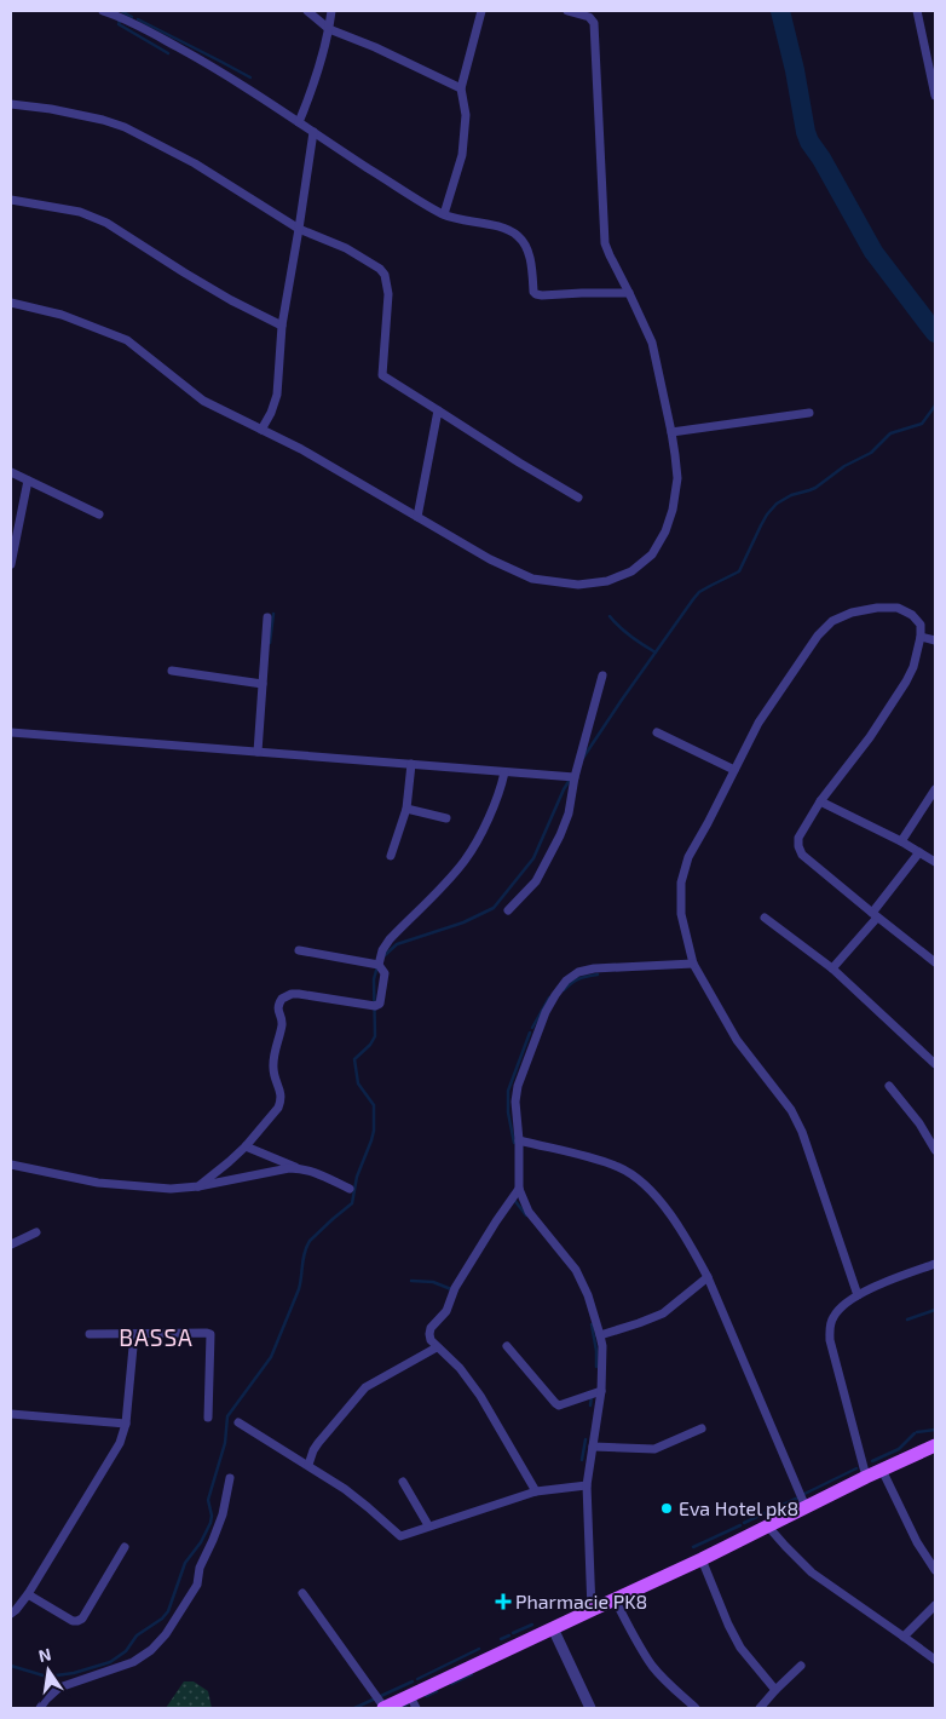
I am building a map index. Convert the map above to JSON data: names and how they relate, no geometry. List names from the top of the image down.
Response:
{
  "districts": ["BASSA"],
  "places": {
    "other": ["Eva Hotel pk8"],
    "health": ["Pharmacie PK8"]
  },
  "north": "top"
}
